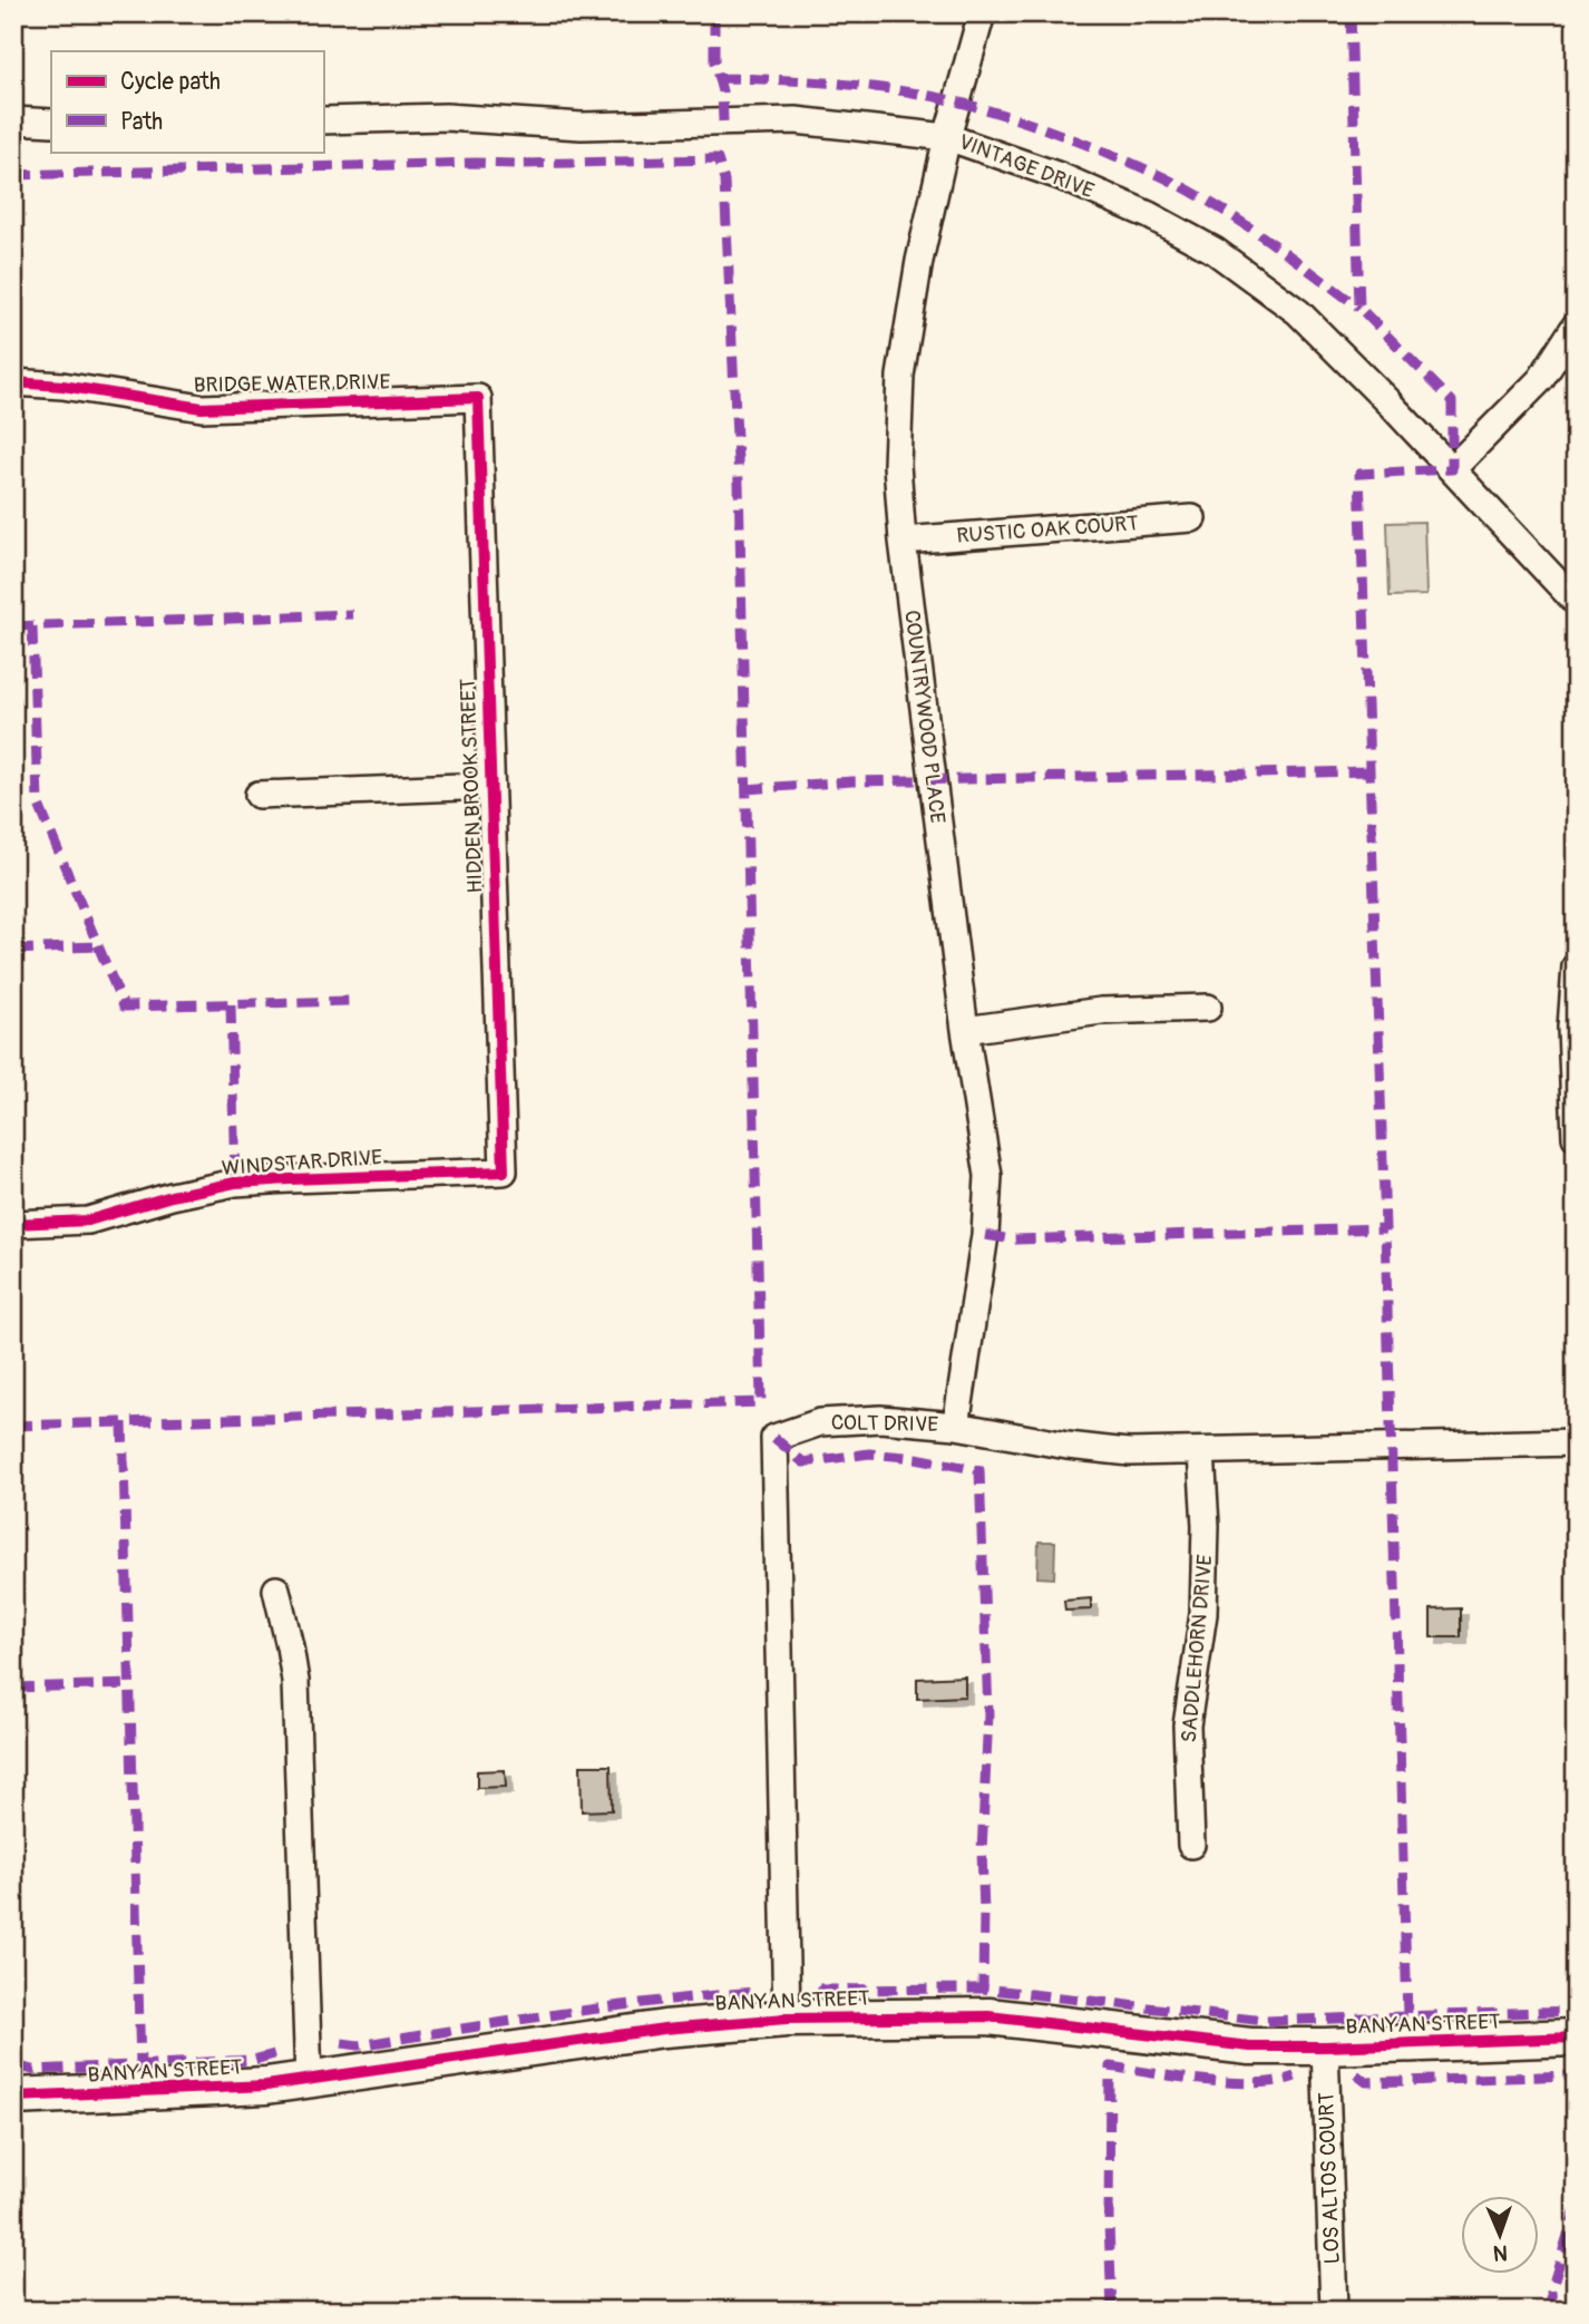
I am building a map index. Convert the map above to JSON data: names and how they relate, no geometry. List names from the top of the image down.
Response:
{
  "streets": {
    "street": [
      "VINTAGE DRIVE",
      "BRIDGE WATER DRIVE",
      "RUSTIC OAK COURT",
      "COUNTRYWOOD PLACE",
      "HIDDEN BROOK STREET",
      "WINDSTAR DRIVE",
      "COLT DRIVE",
      "SADDLEHORN DRIVE",
      "BANYAN STREET",
      "LOS ALTOS COURT"
    ]
  },
  "crossings": [
    ["VINTAGE DRIVE", "COUNTRYWOOD PLACE"],
    ["BRIDGE WATER DRIVE", "HIDDEN BROOK STREET"],
    ["RUSTIC OAK COURT", "COUNTRYWOOD PLACE"],
    ["COUNTRYWOOD PLACE", "COLT DRIVE"],
    ["HIDDEN BROOK STREET", "WINDSTAR DRIVE"],
    ["COLT DRIVE", "SADDLEHORN DRIVE"],
    ["COLT DRIVE", "BANYAN STREET"],
    ["BANYAN STREET", "LOS ALTOS COURT"]
  ],
  "legend": ["Cycle path", "Path"],
  "north": "bottom"
}
